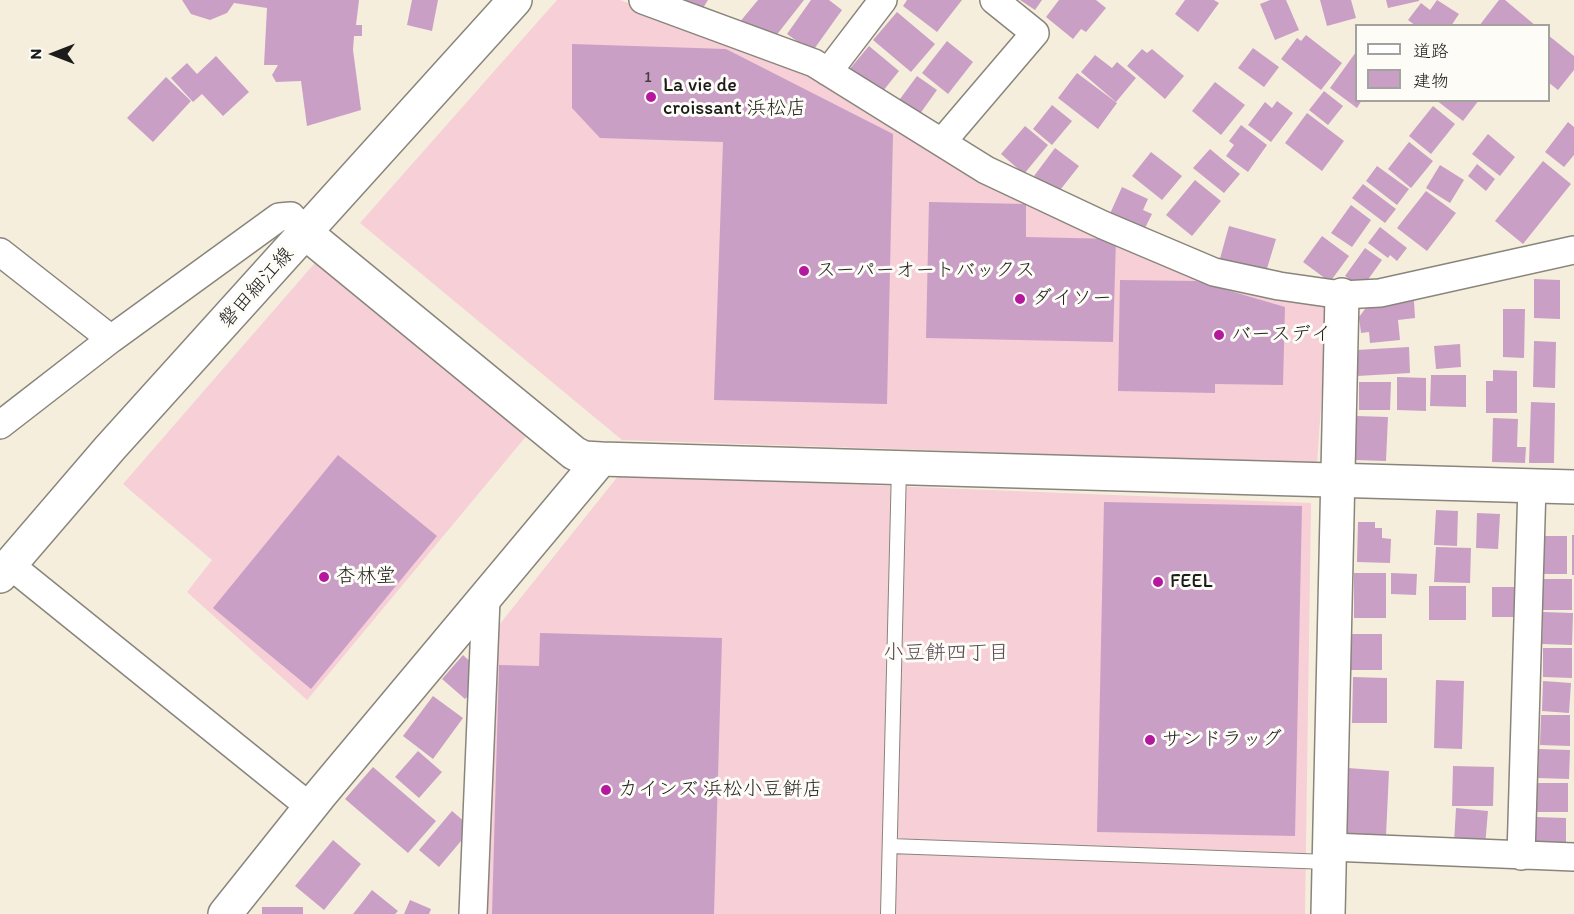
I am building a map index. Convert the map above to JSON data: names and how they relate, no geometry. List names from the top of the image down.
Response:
{
  "streets": {
    "street": ["磐田細江線"]
  },
  "districts": ["小豆餅四丁目"],
  "places": [
    "La vie de croissant 浜松店",
    "スーパーオートバックス",
    "ダイソー",
    "バースデイ",
    "杏林堂",
    "FEEL",
    "サンドラッグ",
    "カインズ 浜松小豆餠店"
  ],
  "house_numbers": ["1"],
  "legend": ["道路", "建物"],
  "north": "left"
}
